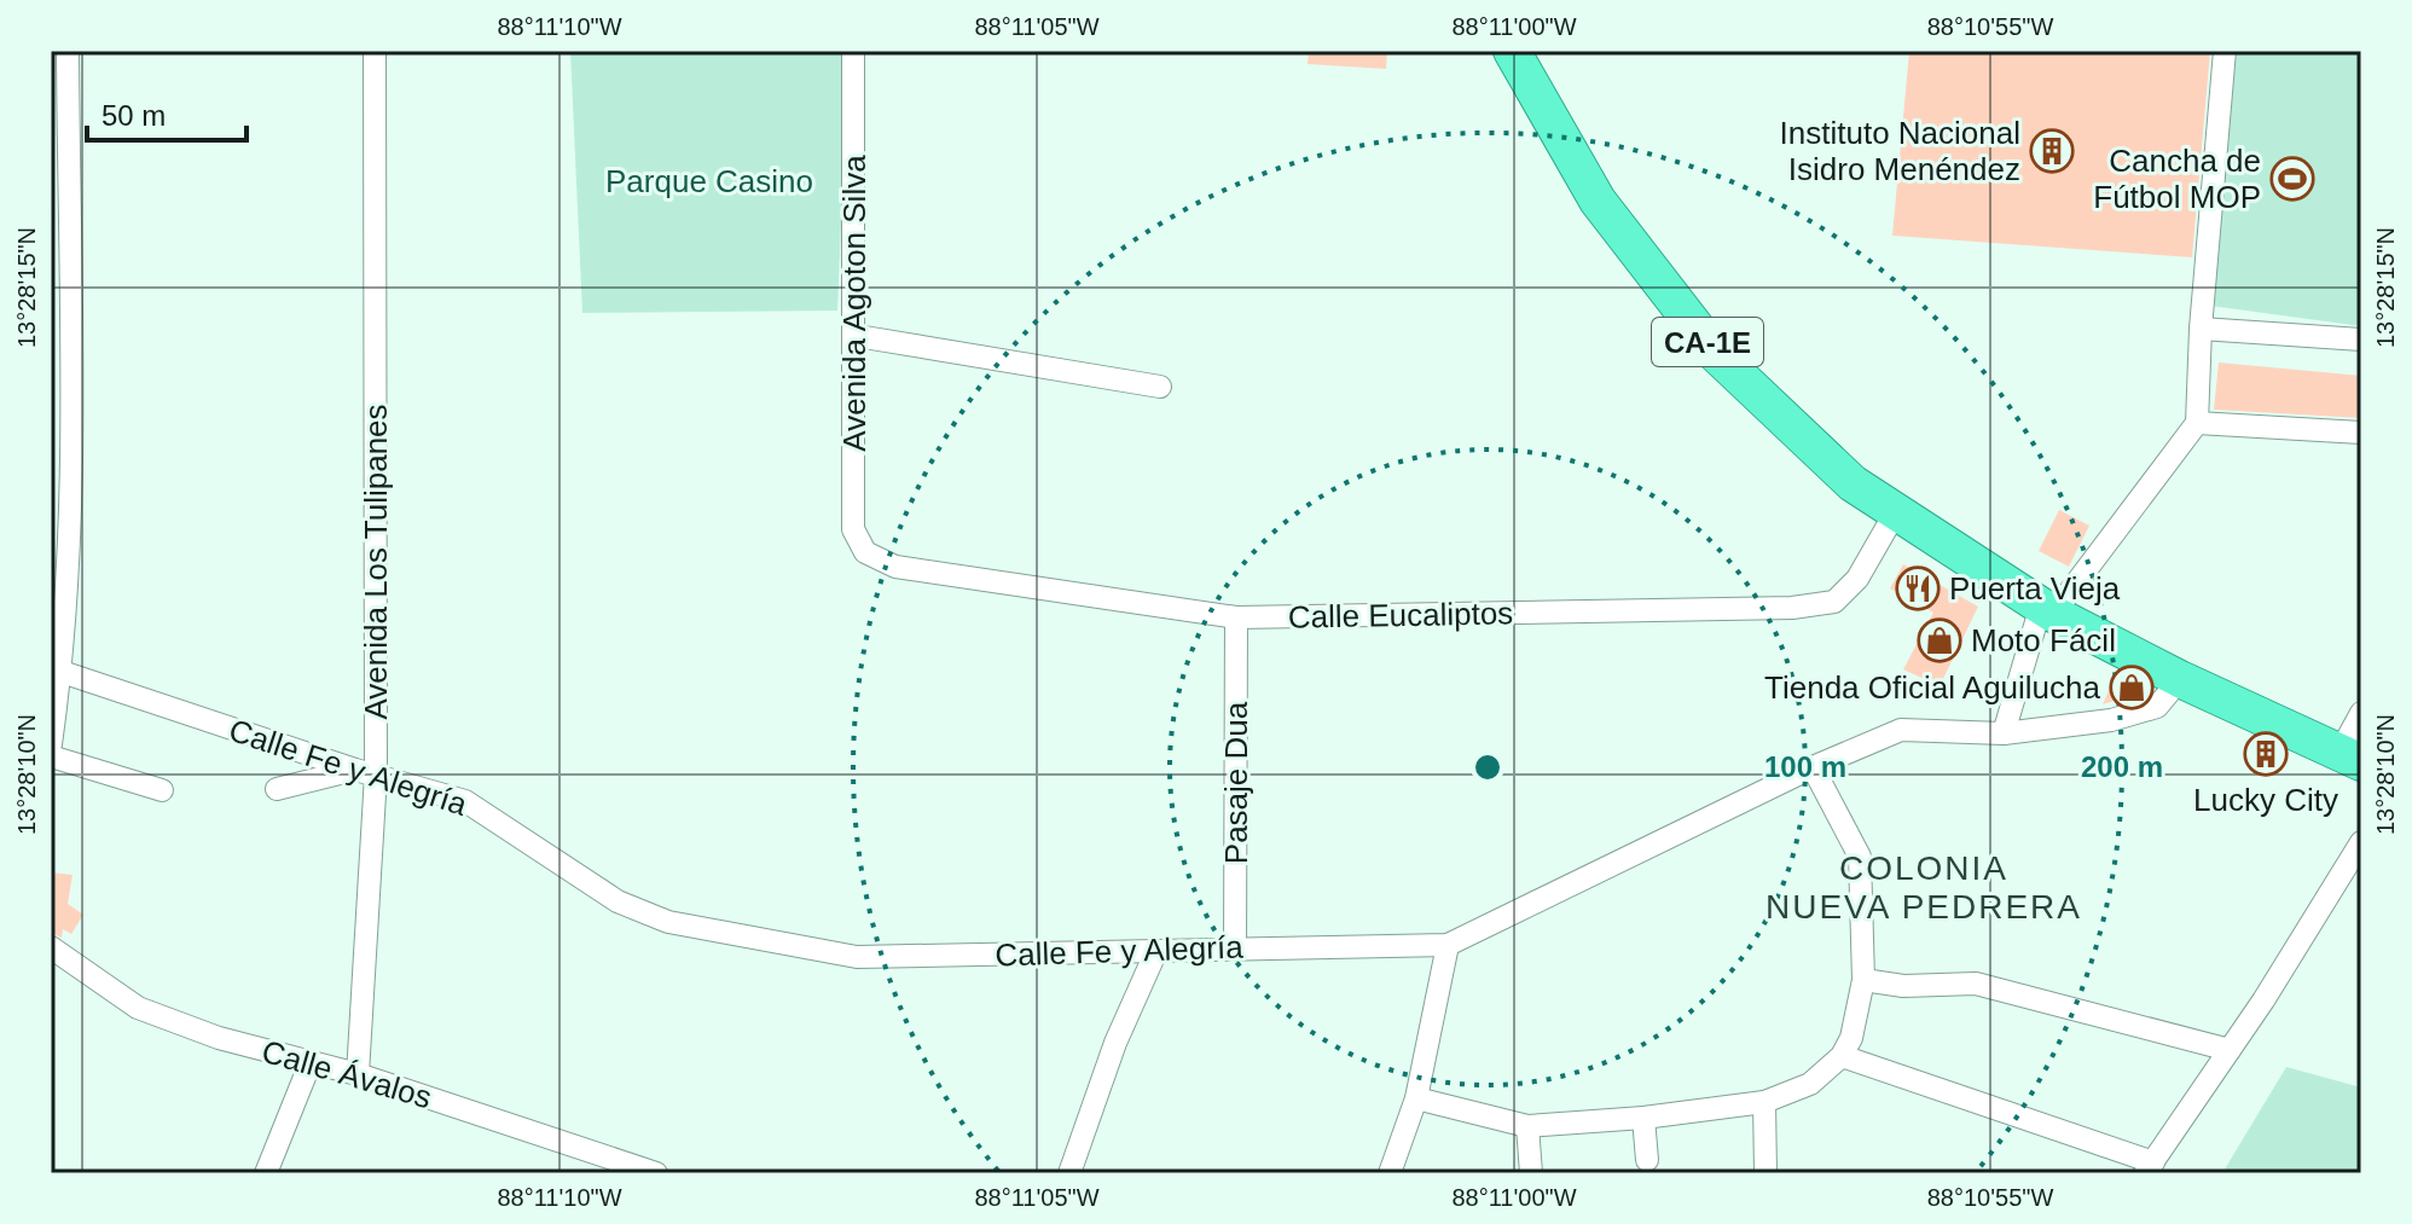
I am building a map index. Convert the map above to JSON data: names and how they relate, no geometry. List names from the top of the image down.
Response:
{
  "streets": {
    "highway": ["CA-1E"],
    "street": [
      "Avenida Agoton Silva",
      "Avenida Los Tulipanes",
      "Calle Eucaliptos",
      "Calle Fe y Alegría",
      "Pasaje Dua",
      "Calle Ávalos"
    ]
  },
  "crossings": [
    ["Avenida Agoton Silva", "Calle Eucaliptos"],
    ["CA-1E", "Calle Eucaliptos"],
    ["CA-1E", "Calle Fe y Alegría"],
    ["Avenida Los Tulipanes", "Calle Fe y Alegría"],
    ["Avenida Los Tulipanes", "Calle Ávalos"],
    ["Calle Eucaliptos", "Pasaje Dua"],
    ["Calle Fe y Alegría", "Pasaje Dua"]
  ],
  "districts": ["COLONIA NUEVA PEDRERA"],
  "parks": ["Parque Casino"],
  "places": {
    "building": ["Instituto Nacional Isidro Menéndez", "Lucky City"],
    "sports": ["Cancha de Fútbol MOP"],
    "restaurant": ["Puerta Vieja"],
    "shop": ["Moto Fácil", "Tienda Oficial Aguilucha"]
  },
  "scale_bar": "50 m",
  "coordinates": [
    "88°11'10\"W",
    "88°11'05\"W",
    "88°11'00\"W",
    "88°10'55\"W",
    "13°28'15\"N",
    "13°28'10\"N"
  ],
  "rings": ["100 m", "200 m"]
}
